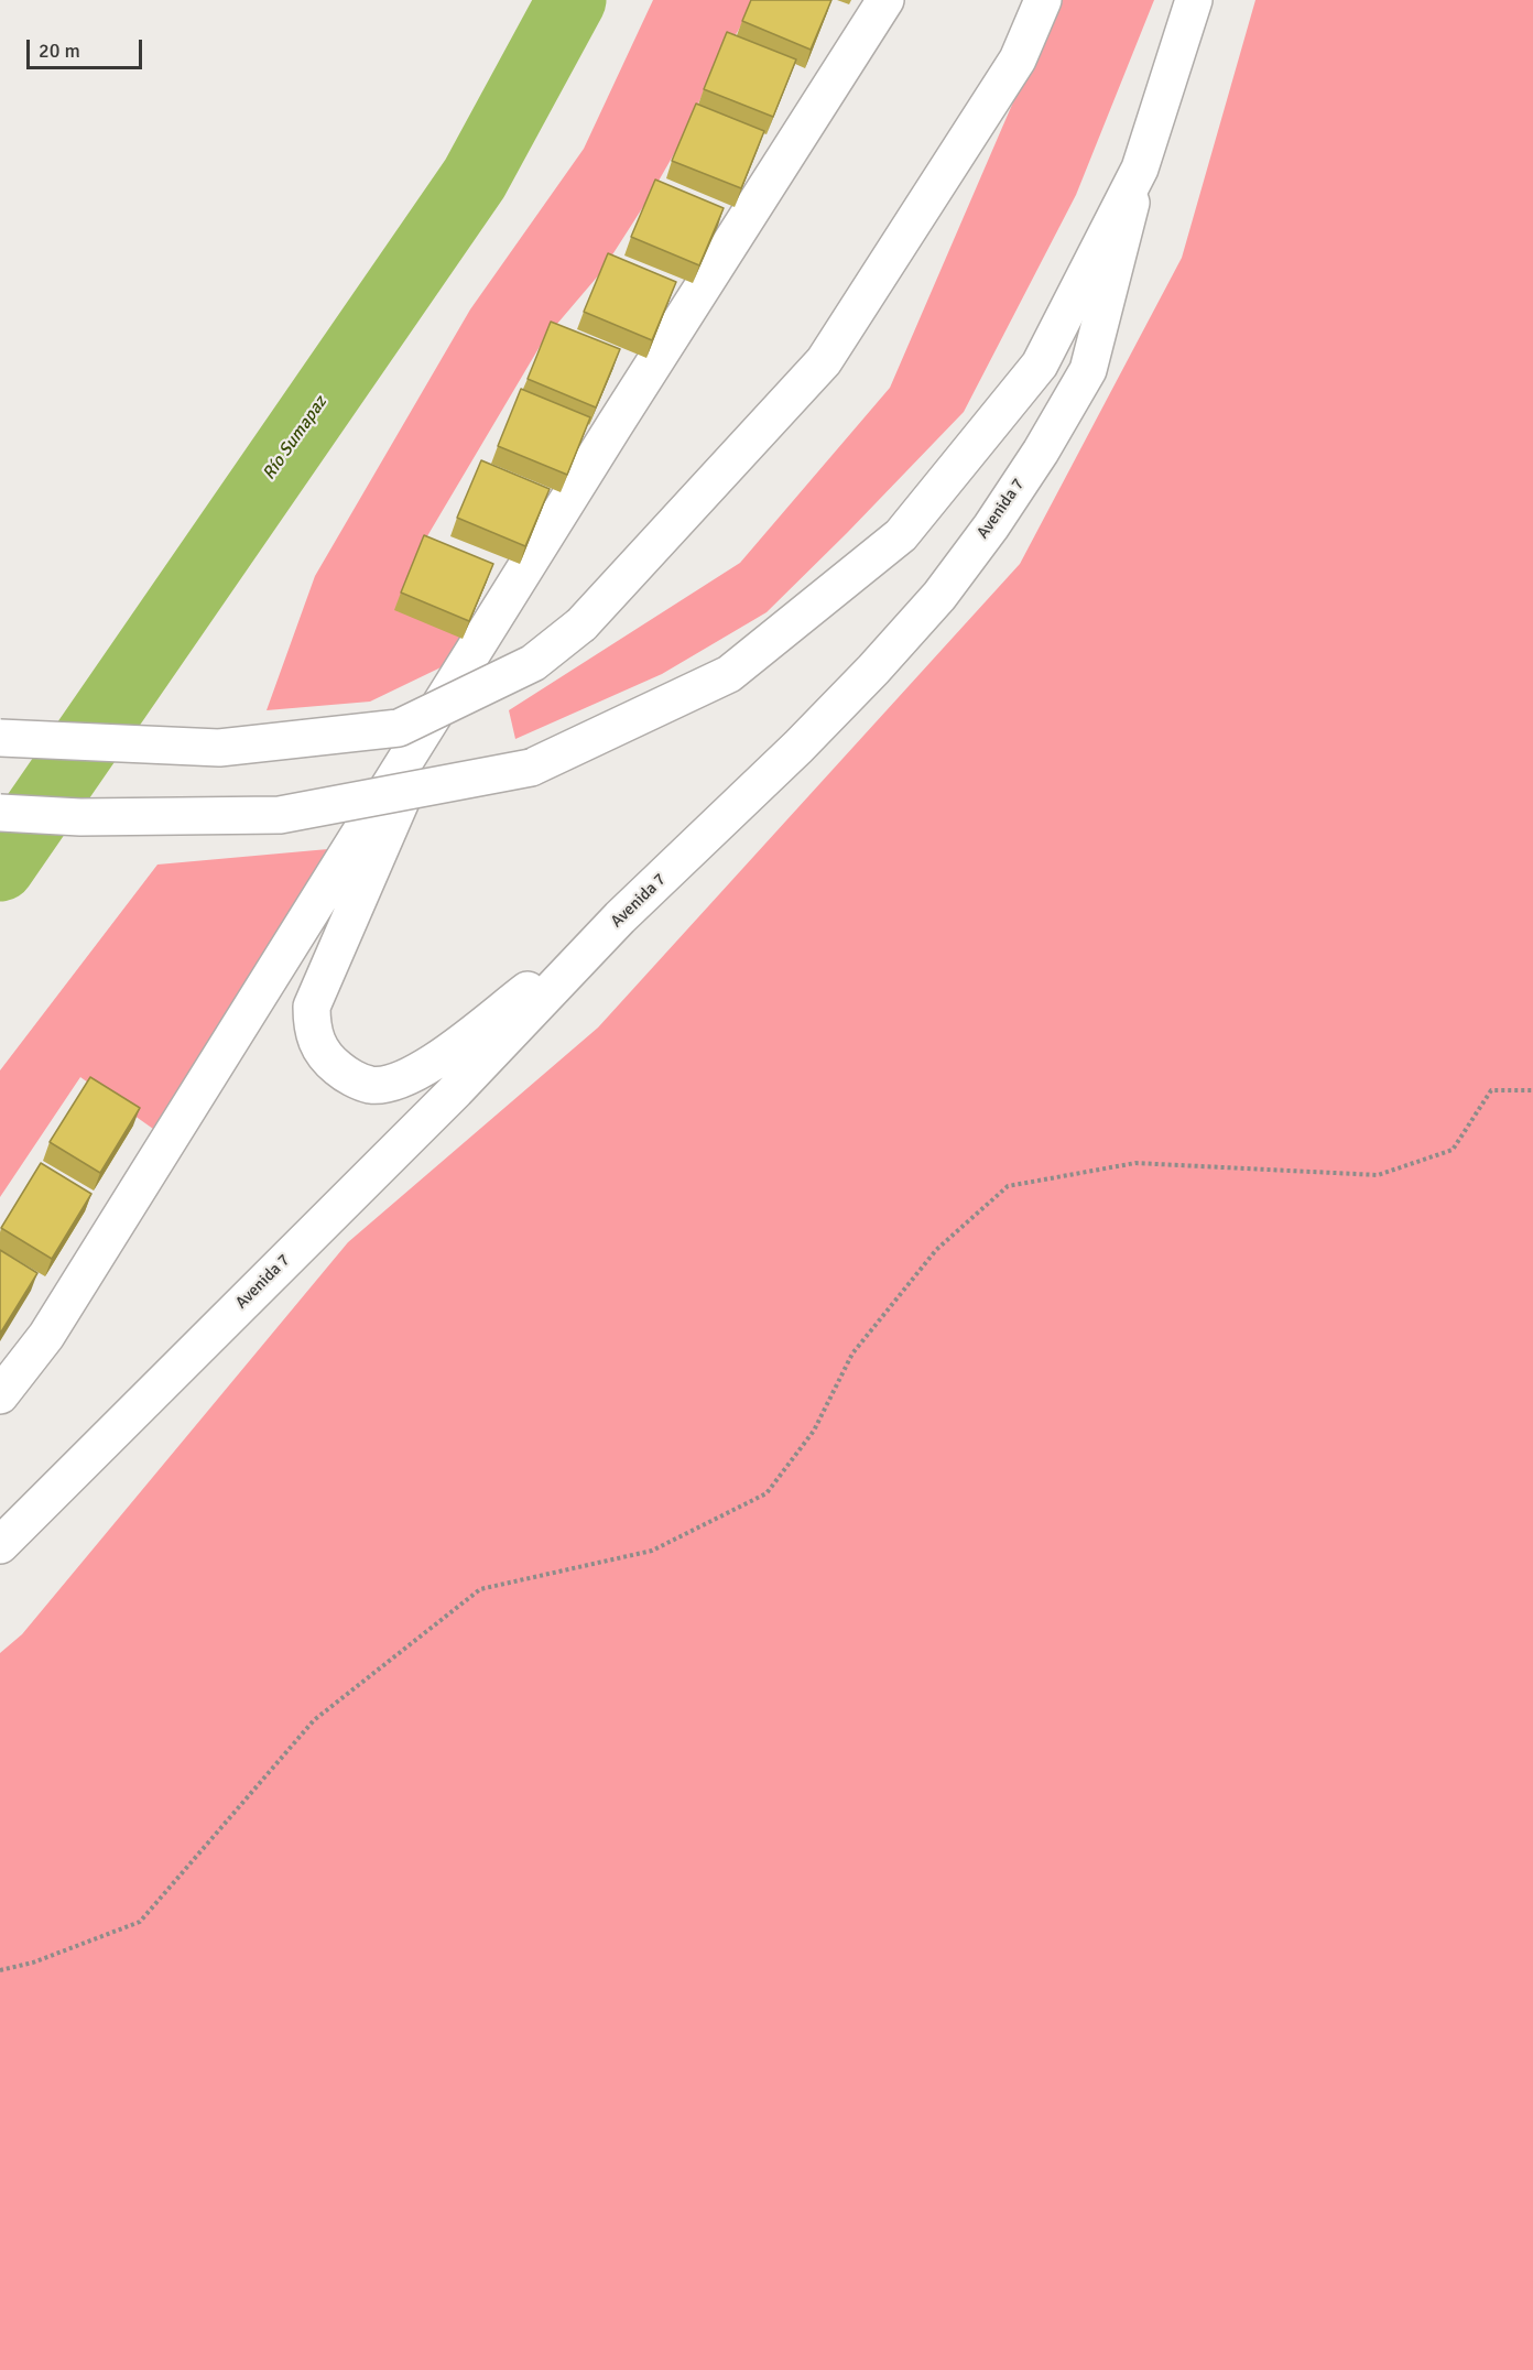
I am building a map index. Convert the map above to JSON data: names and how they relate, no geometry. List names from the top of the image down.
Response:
{
  "streets": {
    "main road": ["Avenida 7"]
  },
  "water": ["Río Sumapaz"],
  "scale_bar": "20 m"
}
